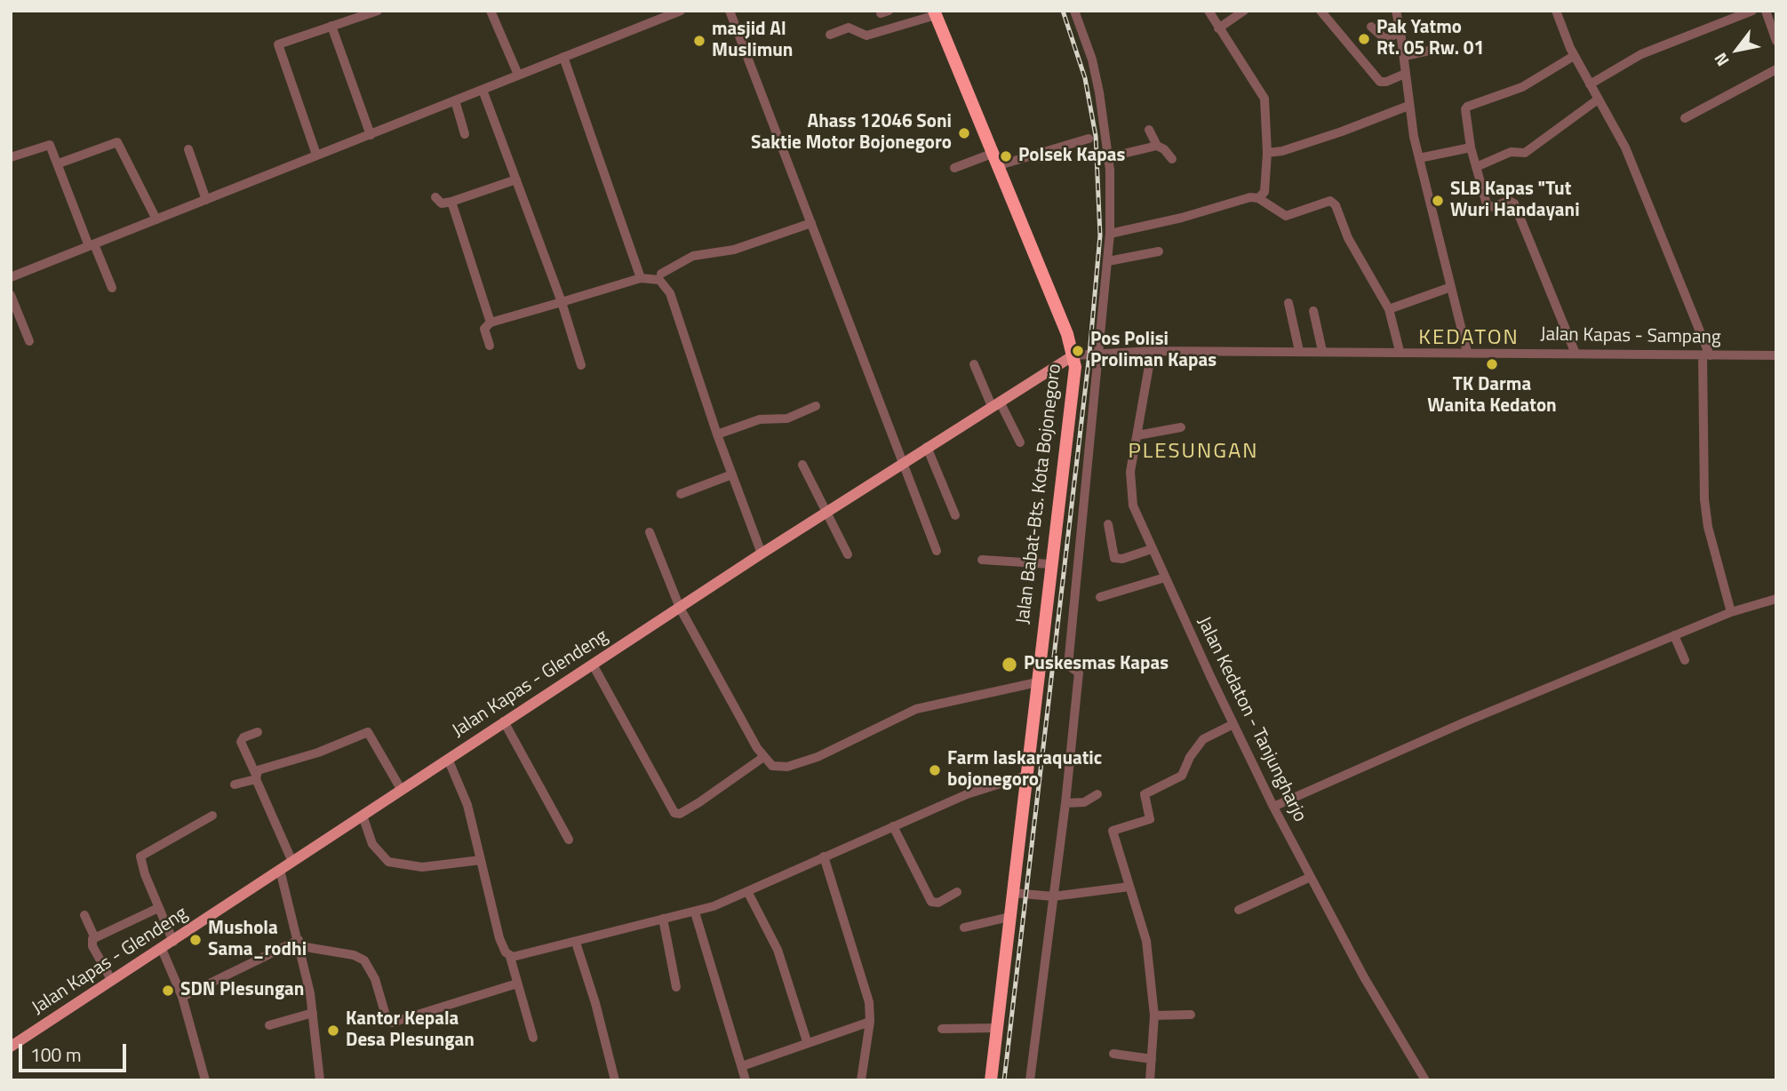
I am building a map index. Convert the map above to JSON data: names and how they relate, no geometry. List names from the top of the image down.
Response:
{
  "streets": {
    "highway": ["Jalan Babat-Bts. Kota Bojonegoro"],
    "main road": ["Jalan Kapas - Glendeng"],
    "street": ["Jalan Kapas - Sampang", "Jalan Kedaton - Tanjungharjo"]
  },
  "crossings": [
    ["Jalan Kapas - Sampang", "Jalan Babat-Bts. Kota Bojonegoro"],
    ["Jalan Kapas - Sampang", "Jalan Kapas - Glendeng"],
    ["Jalan Kapas - Sampang", "Jalan Kedaton - Tanjungharjo"],
    ["Jalan Babat-Bts. Kota Bojonegoro", "Jalan Kapas - Glendeng"]
  ],
  "districts": ["KEDATON", "PLESUNGAN"],
  "places": [
    "Pak Yatmo Rt. 05 Rw. 01",
    "masjid Al Muslimun",
    "Ahass 12046 Soni Saktie Motor Bojonegoro",
    "Polsek Kapas",
    "SLB Kapas \"Tut Wuri Handayani",
    "Pos Polisi Proliman Kapas",
    "TK Darma Wanita Kedaton",
    "Puskesmas Kapas",
    "Farm laskaraquatic bojonegoro",
    "Mushola Sama_rodhi",
    "SDN Plesungan",
    "Kantor Kepala Desa Plesungan"
  ],
  "scale_bar": "100 m",
  "north": "bottom left"
}
